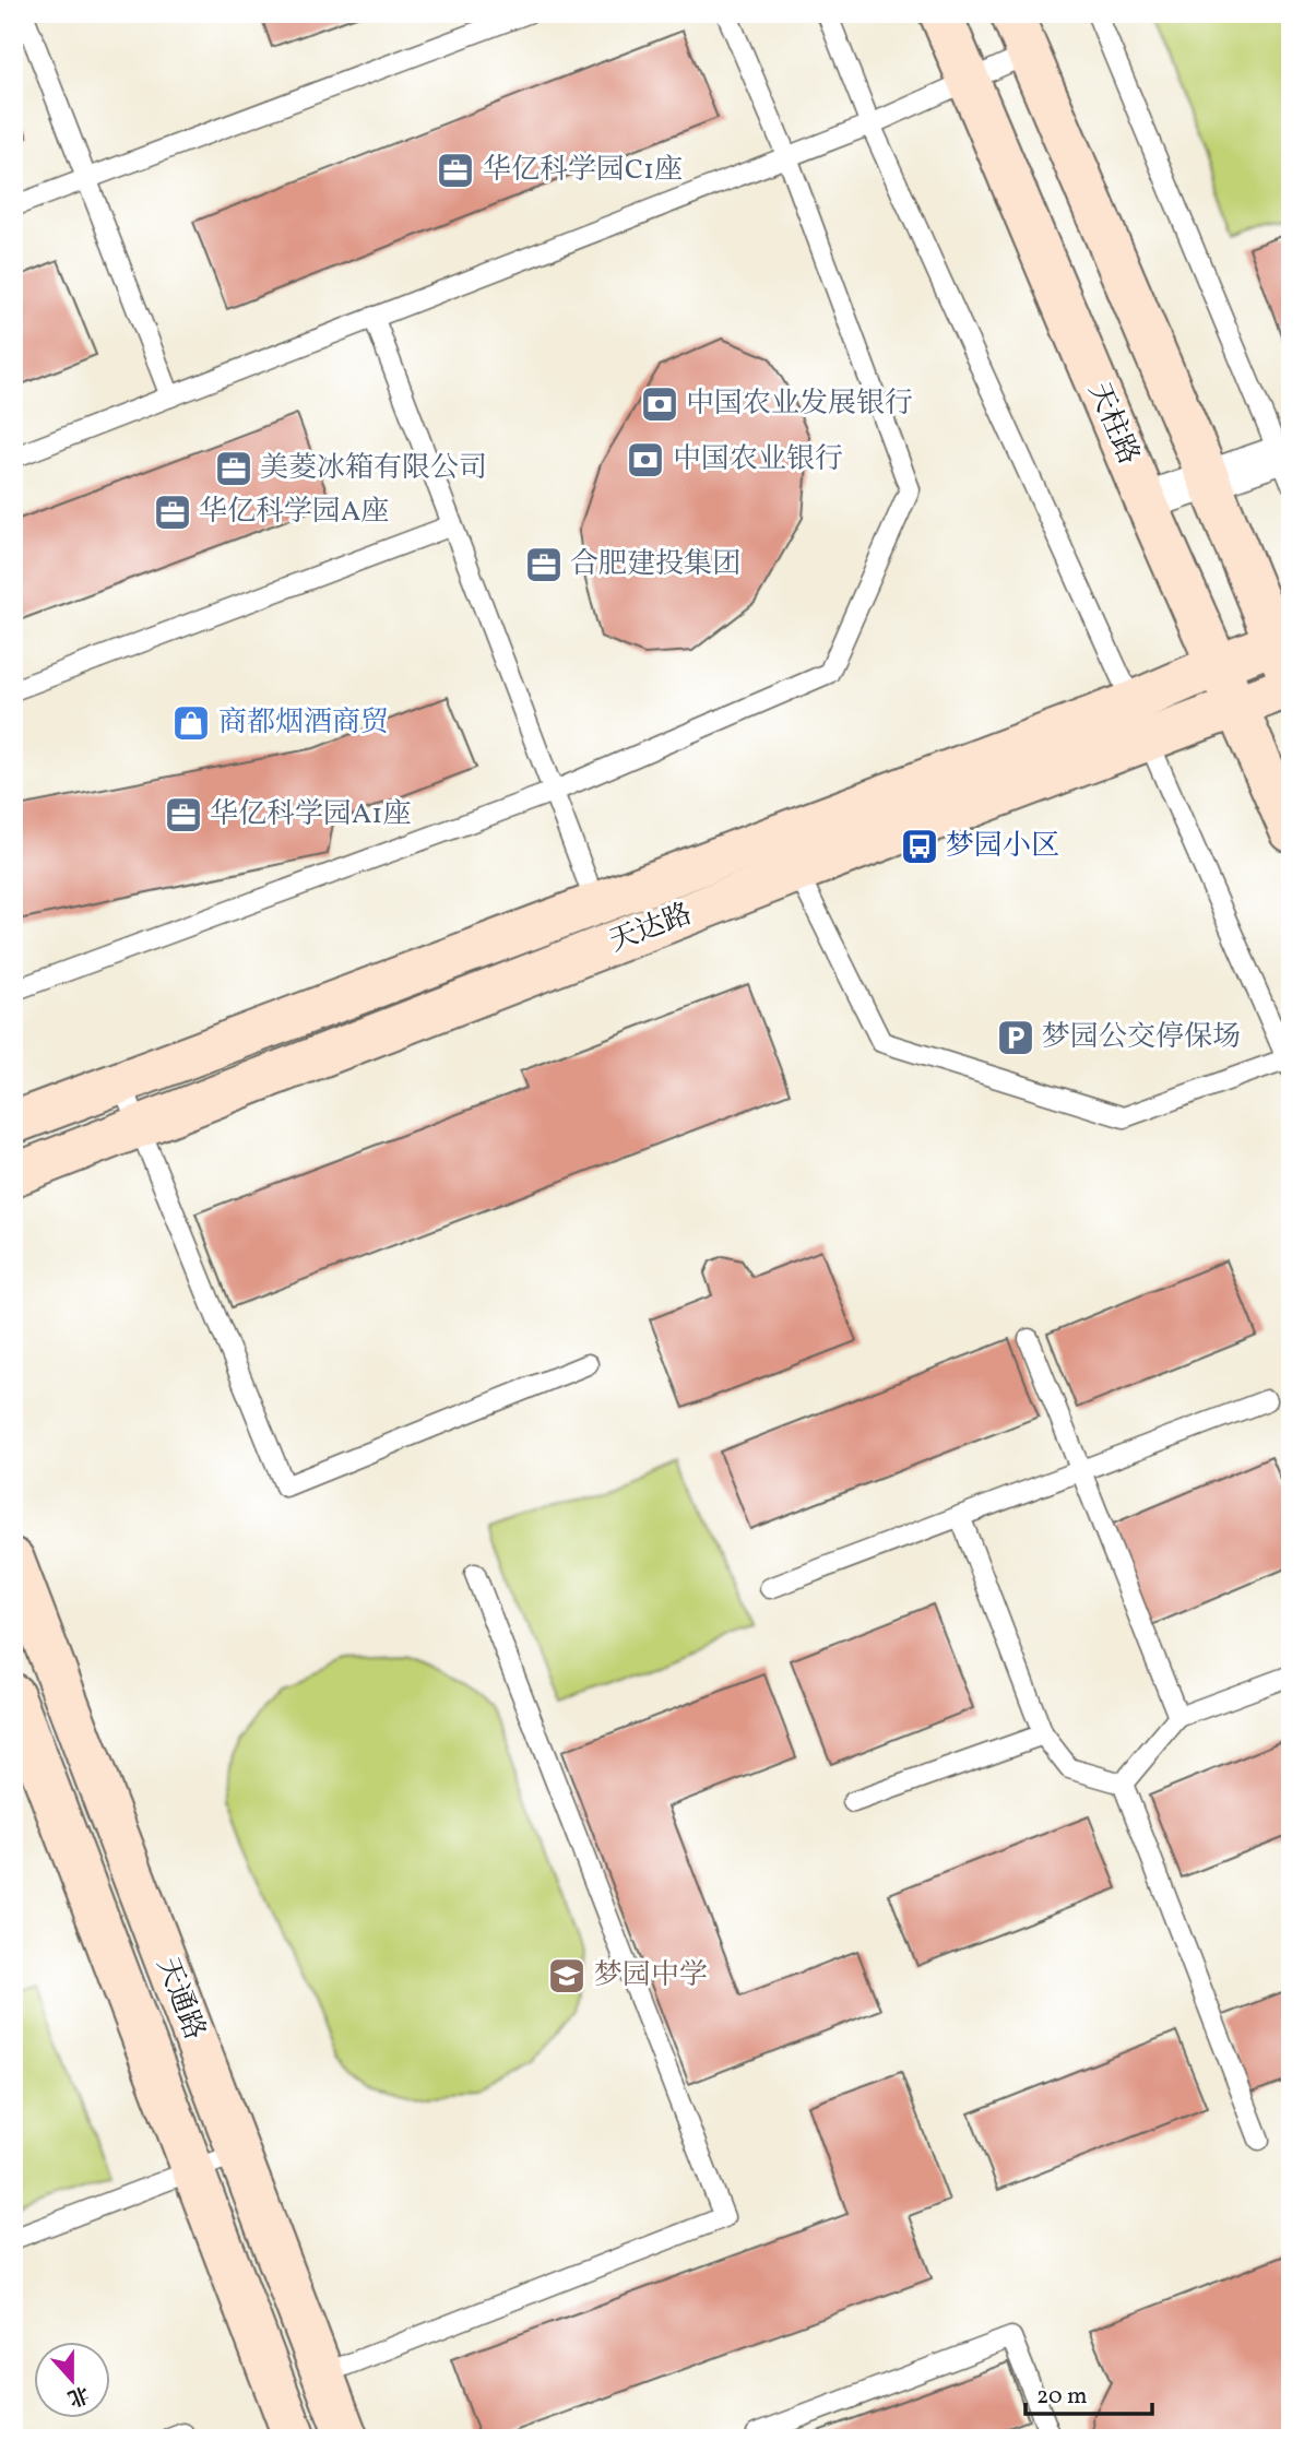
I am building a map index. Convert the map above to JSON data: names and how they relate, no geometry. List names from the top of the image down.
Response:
{
  "streets": {
    "street": ["天柱路", "天达路", "天通路"]
  },
  "crossings": [
    ["天柱路", "天达路"]
  ],
  "places": {
    "office": [
      "华亿科学园C1座",
      "美菱冰箱有限公司",
      "华亿科学园A座",
      "合肥建投集团",
      "华亿科学园A1座"
    ],
    "bank": ["中国农业发展银行", "中国农业银行"],
    "shop": ["商都烟酒商贸"],
    "bus stop": ["梦园小区"],
    "parking": ["梦园公交停保场"],
    "school or university": ["梦园中学"]
  },
  "scale_bar": "20 m",
  "north": "bottom"
}
